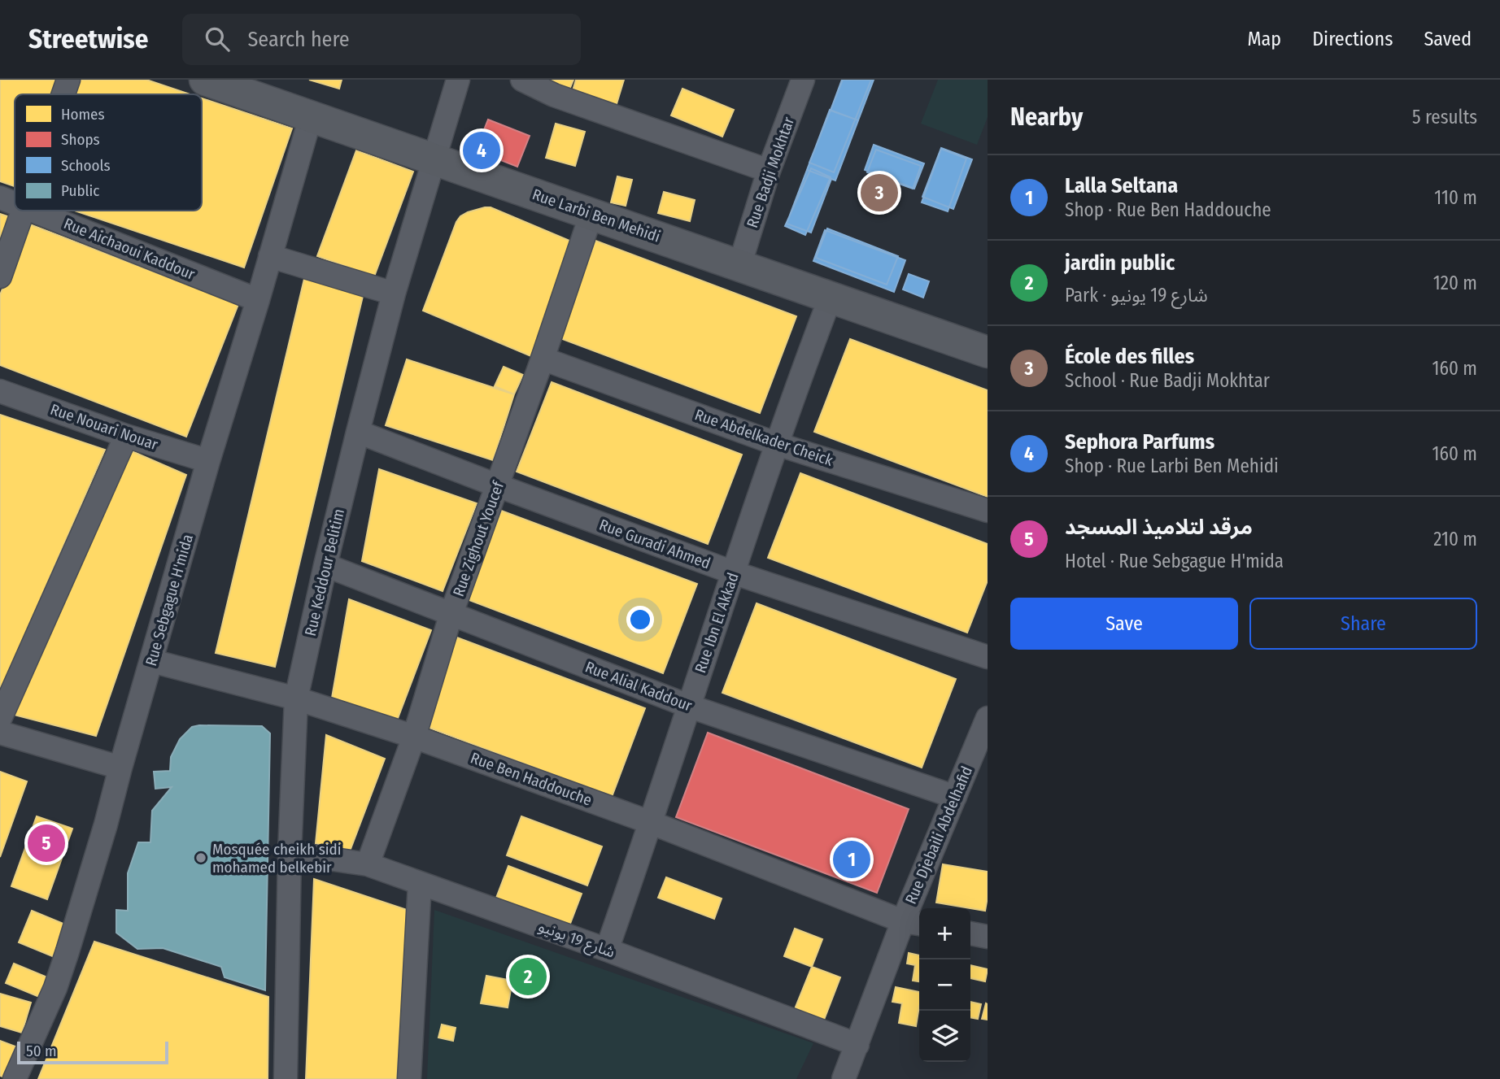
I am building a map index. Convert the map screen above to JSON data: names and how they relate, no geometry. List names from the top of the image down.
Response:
{
  "streets": {
    "street": [
      "Rue Badji Mokhtar",
      "Rue Larbi Ben Mehidi",
      "Rue Aichaoui Kaddour",
      "Rue Nouari Nouar",
      "Rue Abdelkader Cheick",
      "Rue Zighout Youcef",
      "Rue Guradi Ahmed",
      "Rue Keddour Belitim",
      "Rue Sebgague H'mida",
      "Rue Ibn El Akkad",
      "Rue Alial Kaddour",
      "Rue Ben Haddouche",
      "Rue Djebaili Abdelhafid",
      "شارع 19 يونيو"
    ]
  },
  "crossings": [
    ["Rue Badji Mokhtar", "Rue Larbi Ben Mehidi"],
    ["Rue Larbi Ben Mehidi", "Rue Zighout Youcef"],
    ["Rue Larbi Ben Mehidi", "Rue Keddour Belitim"],
    ["Rue Larbi Ben Mehidi", "Rue Sebgague H'mida"],
    ["Rue Larbi Ben Mehidi", "Rue Ibn El Akkad"],
    ["Rue Aichaoui Kaddour", "Rue Sebgague H'mida"],
    ["Rue Nouari Nouar", "Rue Sebgague H'mida"],
    ["Rue Abdelkader Cheick", "Rue Zighout Youcef"],
    ["Rue Abdelkader Cheick", "Rue Ibn El Akkad"],
    ["Rue Zighout Youcef", "Rue Guradi Ahmed"],
    ["Rue Zighout Youcef", "Rue Alial Kaddour"],
    ["Rue Zighout Youcef", "Rue Ben Haddouche"],
    ["Rue Zighout Youcef", "شارع 19 يونيو"],
    ["Rue Guradi Ahmed", "Rue Keddour Belitim"],
    ["Rue Guradi Ahmed", "Rue Ibn El Akkad"],
    ["Rue Keddour Belitim", "Rue Alial Kaddour"],
    ["Rue Keddour Belitim", "Rue Ben Haddouche"],
    ["Rue Keddour Belitim", "شارع 19 يونيو"],
    ["Rue Sebgague H'mida", "Rue Ben Haddouche"],
    ["Rue Ibn El Akkad", "Rue Alial Kaddour"],
    ["Rue Ibn El Akkad", "Rue Ben Haddouche"],
    ["Rue Ibn El Akkad", "شارع 19 يونيو"],
    ["Rue Alial Kaddour", "Rue Djebaili Abdelhafid"],
    ["Rue Ben Haddouche", "Rue Djebaili Abdelhafid"],
    ["Rue Djebaili Abdelhafid", "شارع 19 يونيو"]
  ],
  "places": ["Mosquée cheikh sidi mohamed belkebir"],
  "legend": [
    "Homes",
    "Shops",
    "Schools",
    "Public"
  ],
  "scale_bar": "50 m",
  "page": {
    "header": "Streetwise",
    "search": "Search here",
    "nav": ["Map", "Directions", "Saved"],
    "heading": ["Nearby", "5 results"],
    "pins": [
      "4",
      "3",
      "5",
      "1",
      "2"
    ],
    "list": [
      {
        "mark": "1",
        "name": "Lalla Seltana",
        "note": "Shop · Rue Ben Haddouche",
        "value": "110 m"
      },
      {
        "mark": "2",
        "name": "jardin public",
        "note": "Park · شارع 19 يونيو",
        "value": "120 m"
      },
      {
        "mark": "3",
        "name": "École des filles",
        "note": "School · Rue Badji Mokhtar",
        "value": "160 m"
      },
      {
        "mark": "4",
        "name": "Sephora Parfums",
        "note": "Shop · Rue Larbi Ben Mehidi",
        "value": "160 m"
      },
      {
        "mark": "5",
        "name": "مرقد لتلاميذ المسجد",
        "note": "Hotel · Rue Sebgague H'mida",
        "value": "210 m"
      }
    ],
    "buttons": ["Save", "Share"],
    "map_buttons": ["+", "−"],
    "scale": "50 m"
  }
}
